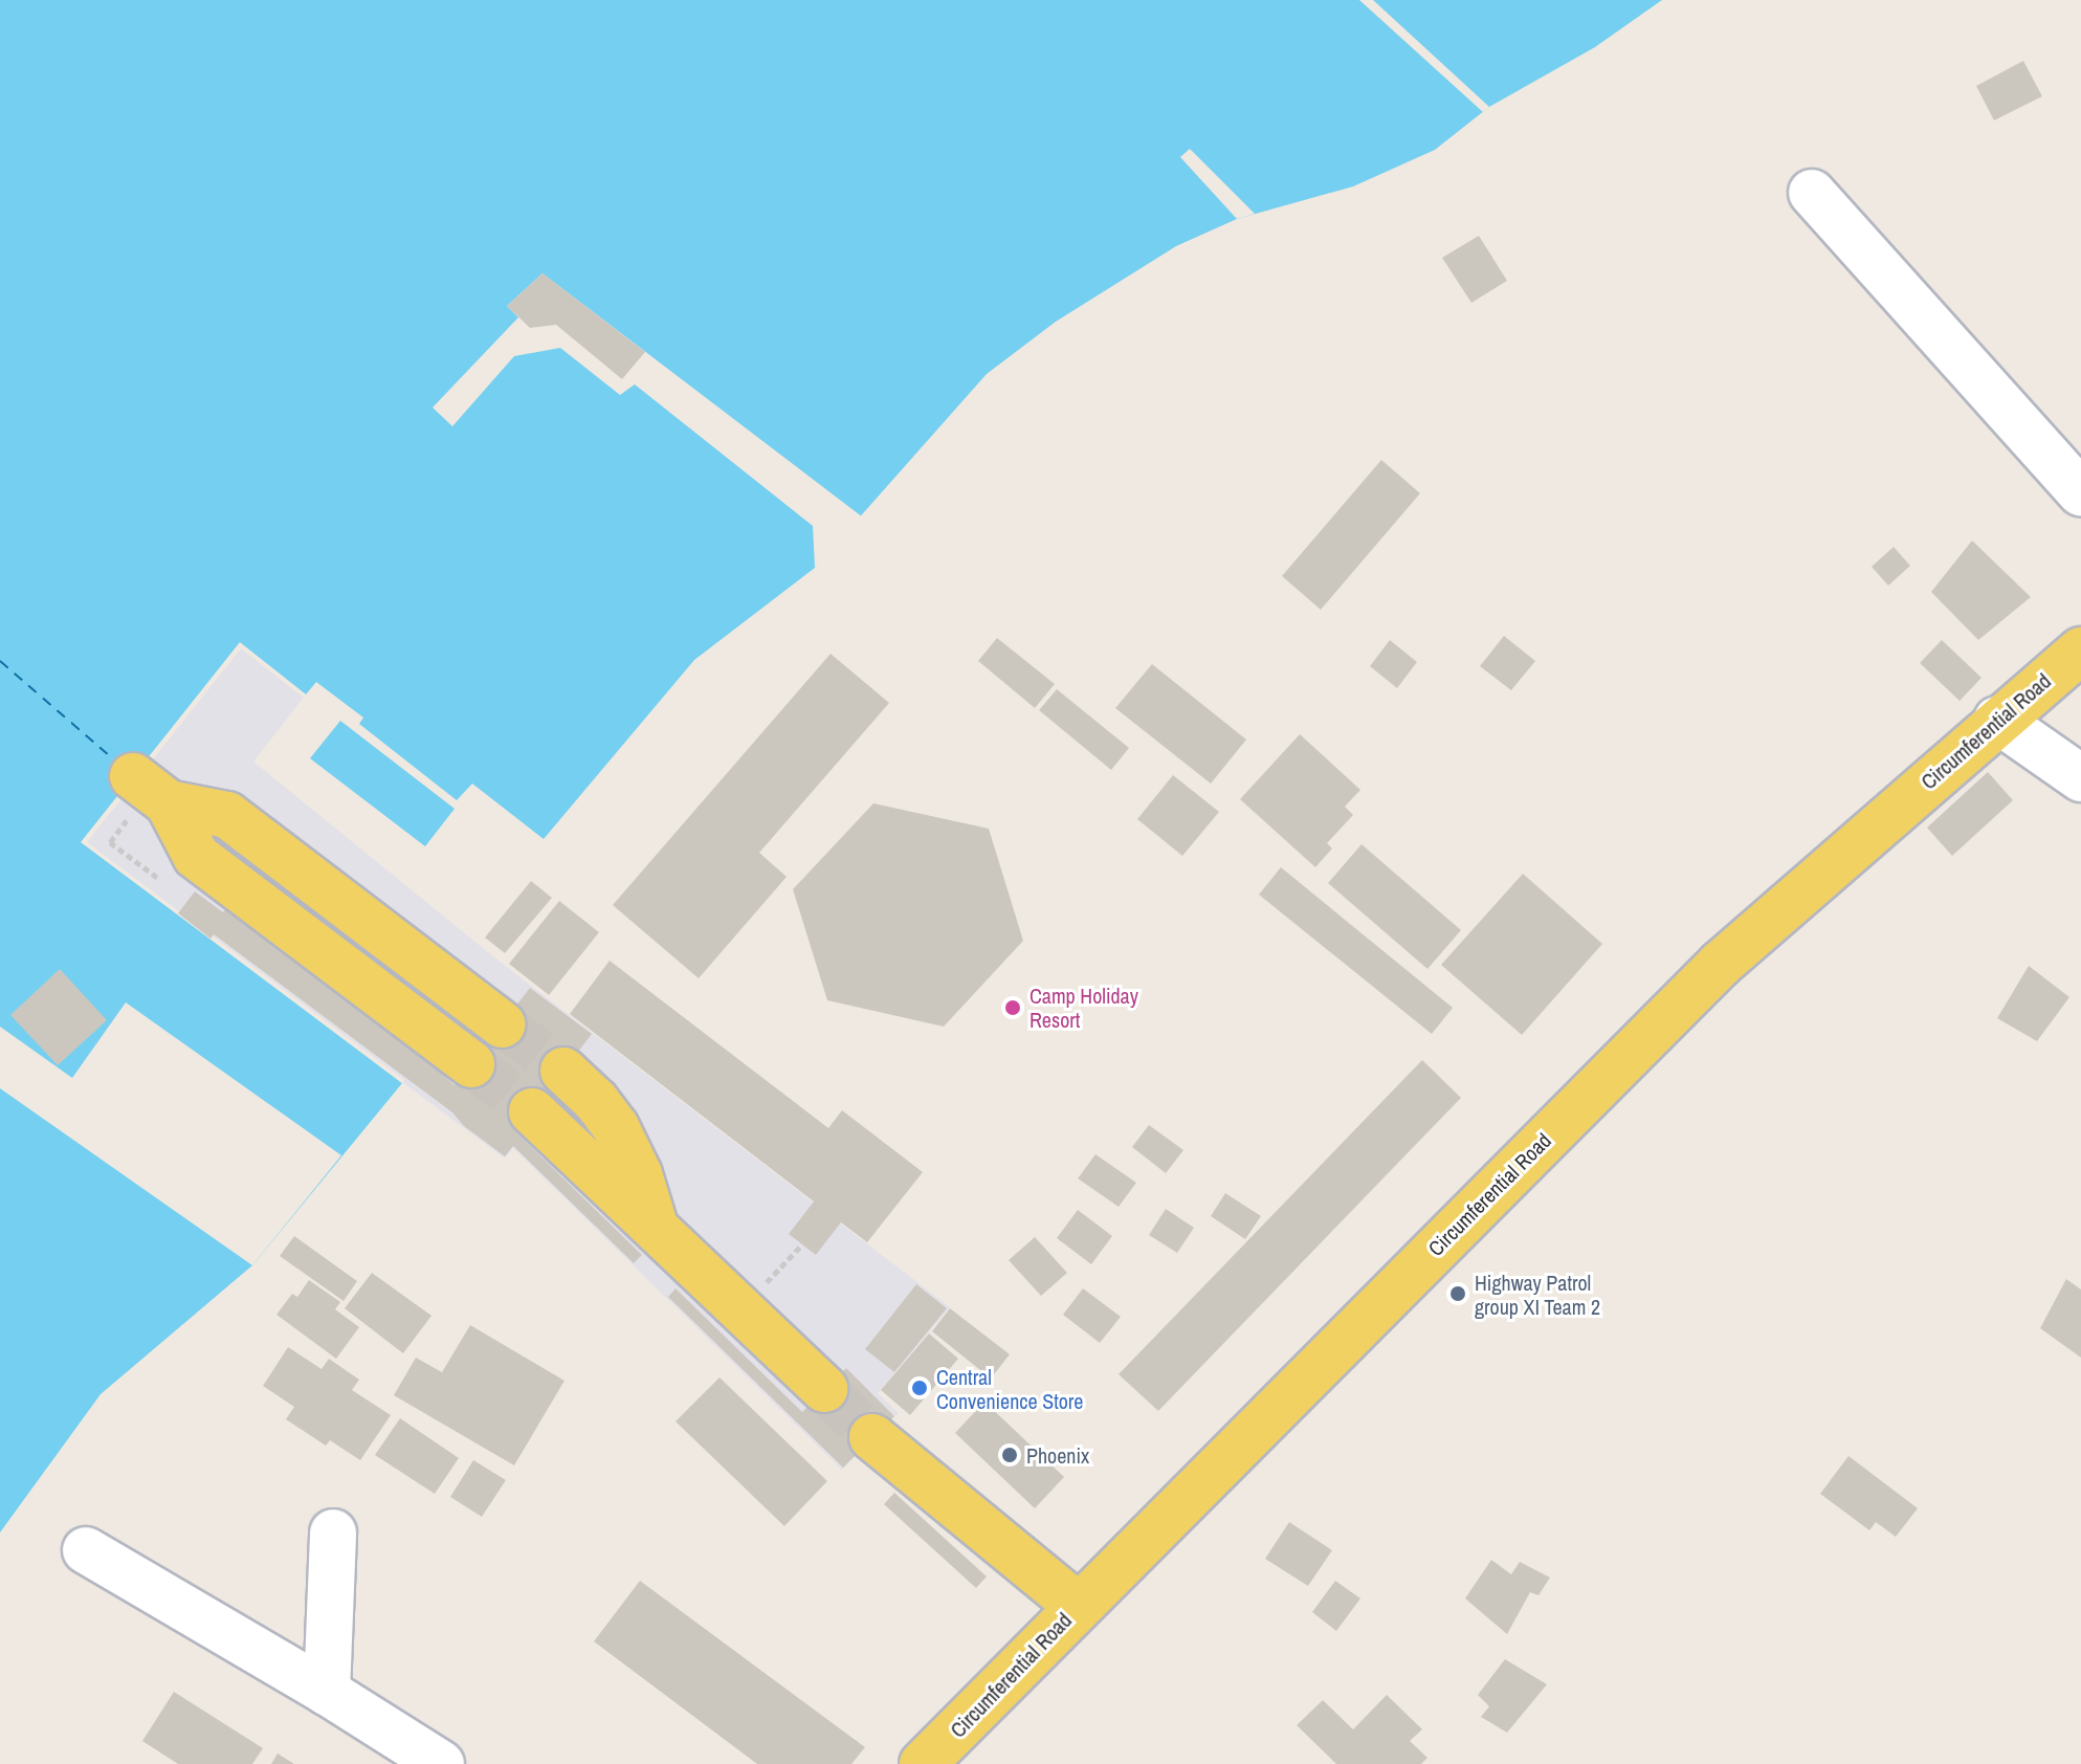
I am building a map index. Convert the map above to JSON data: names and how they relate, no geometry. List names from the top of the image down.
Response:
{
  "streets": {
    "main road": ["Circumferential Road"]
  },
  "places": [
    "Camp Holiday Resort",
    "Highway Patrol group XI Team 2",
    "Central Convenience Store",
    "Phoenix"
  ]
}
